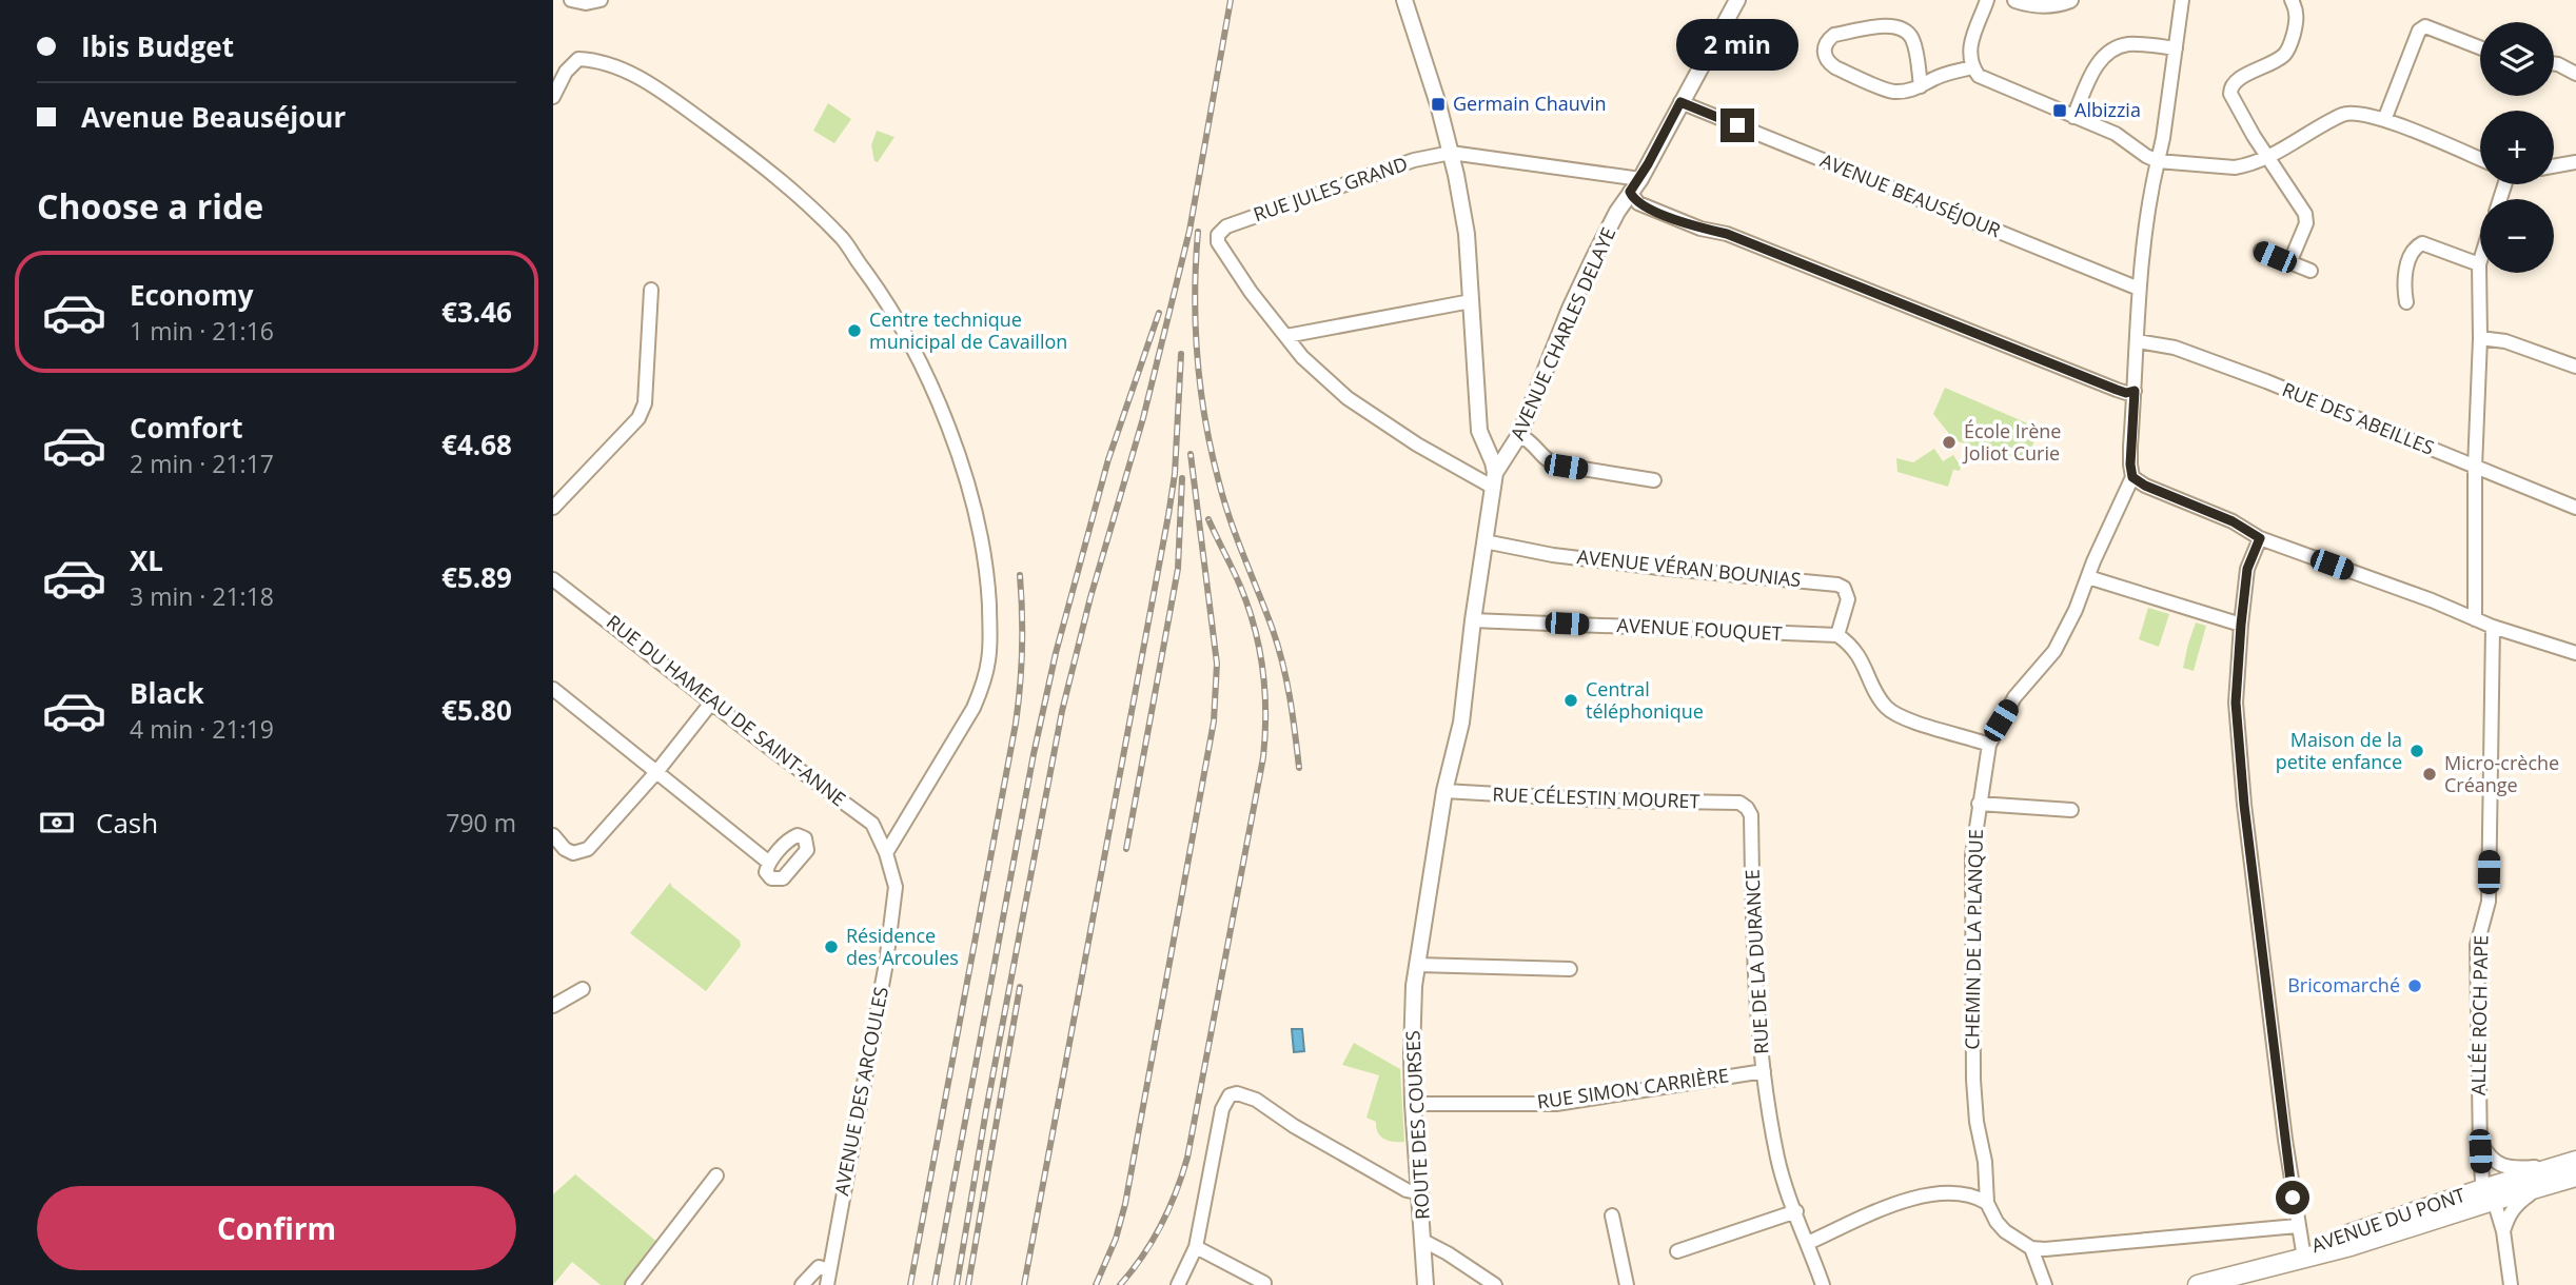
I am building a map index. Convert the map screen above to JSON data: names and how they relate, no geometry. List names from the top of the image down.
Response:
{
  "streets": {
    "main road": ["AVENUE DU PONT"],
    "street": [
      "RUE JULES GRAND",
      "AVENUE BEAUSÉJOUR",
      "AVENUE CHARLES DELAYE",
      "RUE DES ABEILLES",
      "AVENUE VÉRAN BOUNIAS",
      "AVENUE FOUQUET",
      "RUE DU HAMEAU DE SAINT-ANNE",
      "RUE CÉLESTIN MOURET",
      "CHEMIN DE LA PLANQUE",
      "RUE DE LA DURANCE",
      "ALLÉE ROCH PAPE",
      "RUE SIMON CARRIÈRE",
      "AVENUE DES ARCOULES",
      "ROUTE DES COURSES"
    ]
  },
  "crossings": [
    ["RUE JULES GRAND", "AVENUE CHARLES DELAYE"],
    ["AVENUE BEAUSÉJOUR", "AVENUE CHARLES DELAYE"],
    ["AVENUE CHARLES DELAYE", "ROUTE DES COURSES"],
    ["AVENUE VÉRAN BOUNIAS", "AVENUE FOUQUET"],
    ["AVENUE VÉRAN BOUNIAS", "ROUTE DES COURSES"],
    ["AVENUE FOUQUET", "ROUTE DES COURSES"],
    ["RUE DU HAMEAU DE SAINT-ANNE", "AVENUE DES ARCOULES"],
    ["RUE CÉLESTIN MOURET", "RUE DE LA DURANCE"],
    ["RUE CÉLESTIN MOURET", "ROUTE DES COURSES"],
    ["RUE DE LA DURANCE", "RUE SIMON CARRIÈRE"],
    ["ALLÉE ROCH PAPE", "AVENUE DU PONT"],
    ["RUE SIMON CARRIÈRE", "ROUTE DES COURSES"]
  ],
  "places": {
    "transit": ["Germain Chauvin", "Albizzia"],
    "other": [
      "Centre technique municipal de Cavaillon",
      "École Irène Joliot Curie",
      "Central téléphonique",
      "Maison de la petite enfance",
      "Micro-crèche Créange",
      "Résidence des Arcoules",
      "Bricomarché"
    ]
  },
  "page": {
    "banner": ["Ibis Budget", "Avenue Beauséjour"],
    "bubble": "2 min",
    "map_buttons": ["+", "−"],
    "heading": "Choose a ride",
    "list": [
      {
        "name": "Economy",
        "note": "1 min · 21:16",
        "value": "€3.46"
      },
      {
        "name": "Comfort",
        "note": "2 min · 21:17",
        "value": "€4.68"
      },
      {
        "name": "XL",
        "note": "3 min · 21:18",
        "value": "€5.89"
      },
      {
        "name": "Black",
        "note": "4 min · 21:19",
        "value": "€5.80"
      }
    ],
    "pay": ["Cash", "790 m"],
    "buttons": "Confirm"
  }
}
